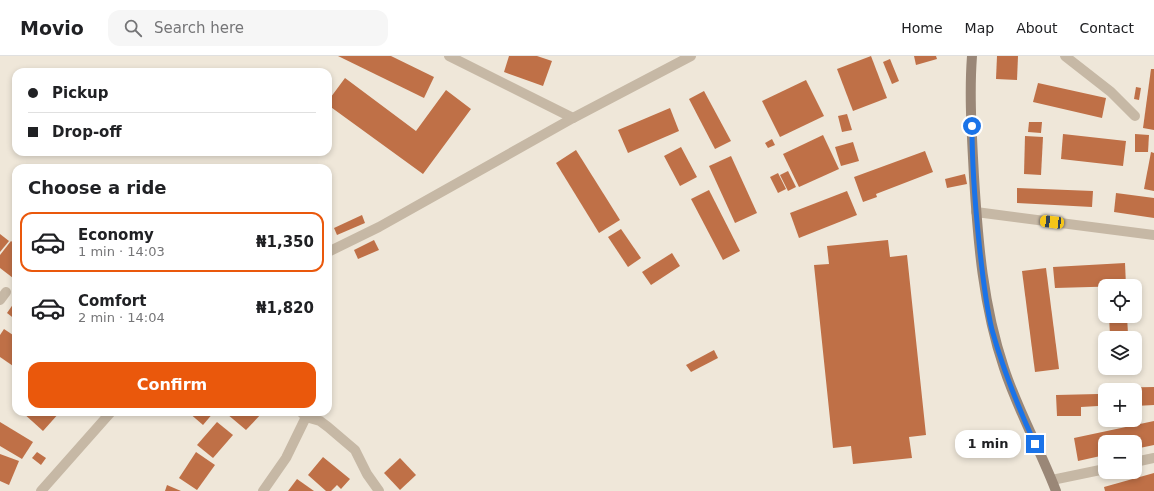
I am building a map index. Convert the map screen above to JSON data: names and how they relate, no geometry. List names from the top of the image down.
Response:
{
  "page": {
    "header": "Movio",
    "search": "Search here",
    "nav": [
      "Home",
      "Map",
      "About",
      "Contact"
    ],
    "banner": ["Pickup", "Drop-off"],
    "heading": "Choose a ride",
    "list": [
      {
        "name": "Economy",
        "note": "1 min · 14:03",
        "value": "₦1,350"
      },
      {
        "name": "Comfort",
        "note": "2 min · 14:04",
        "value": "₦1,820"
      }
    ],
    "map_buttons": ["+", "−"],
    "buttons": "Confirm",
    "bubble": "1 min"
  }
}
